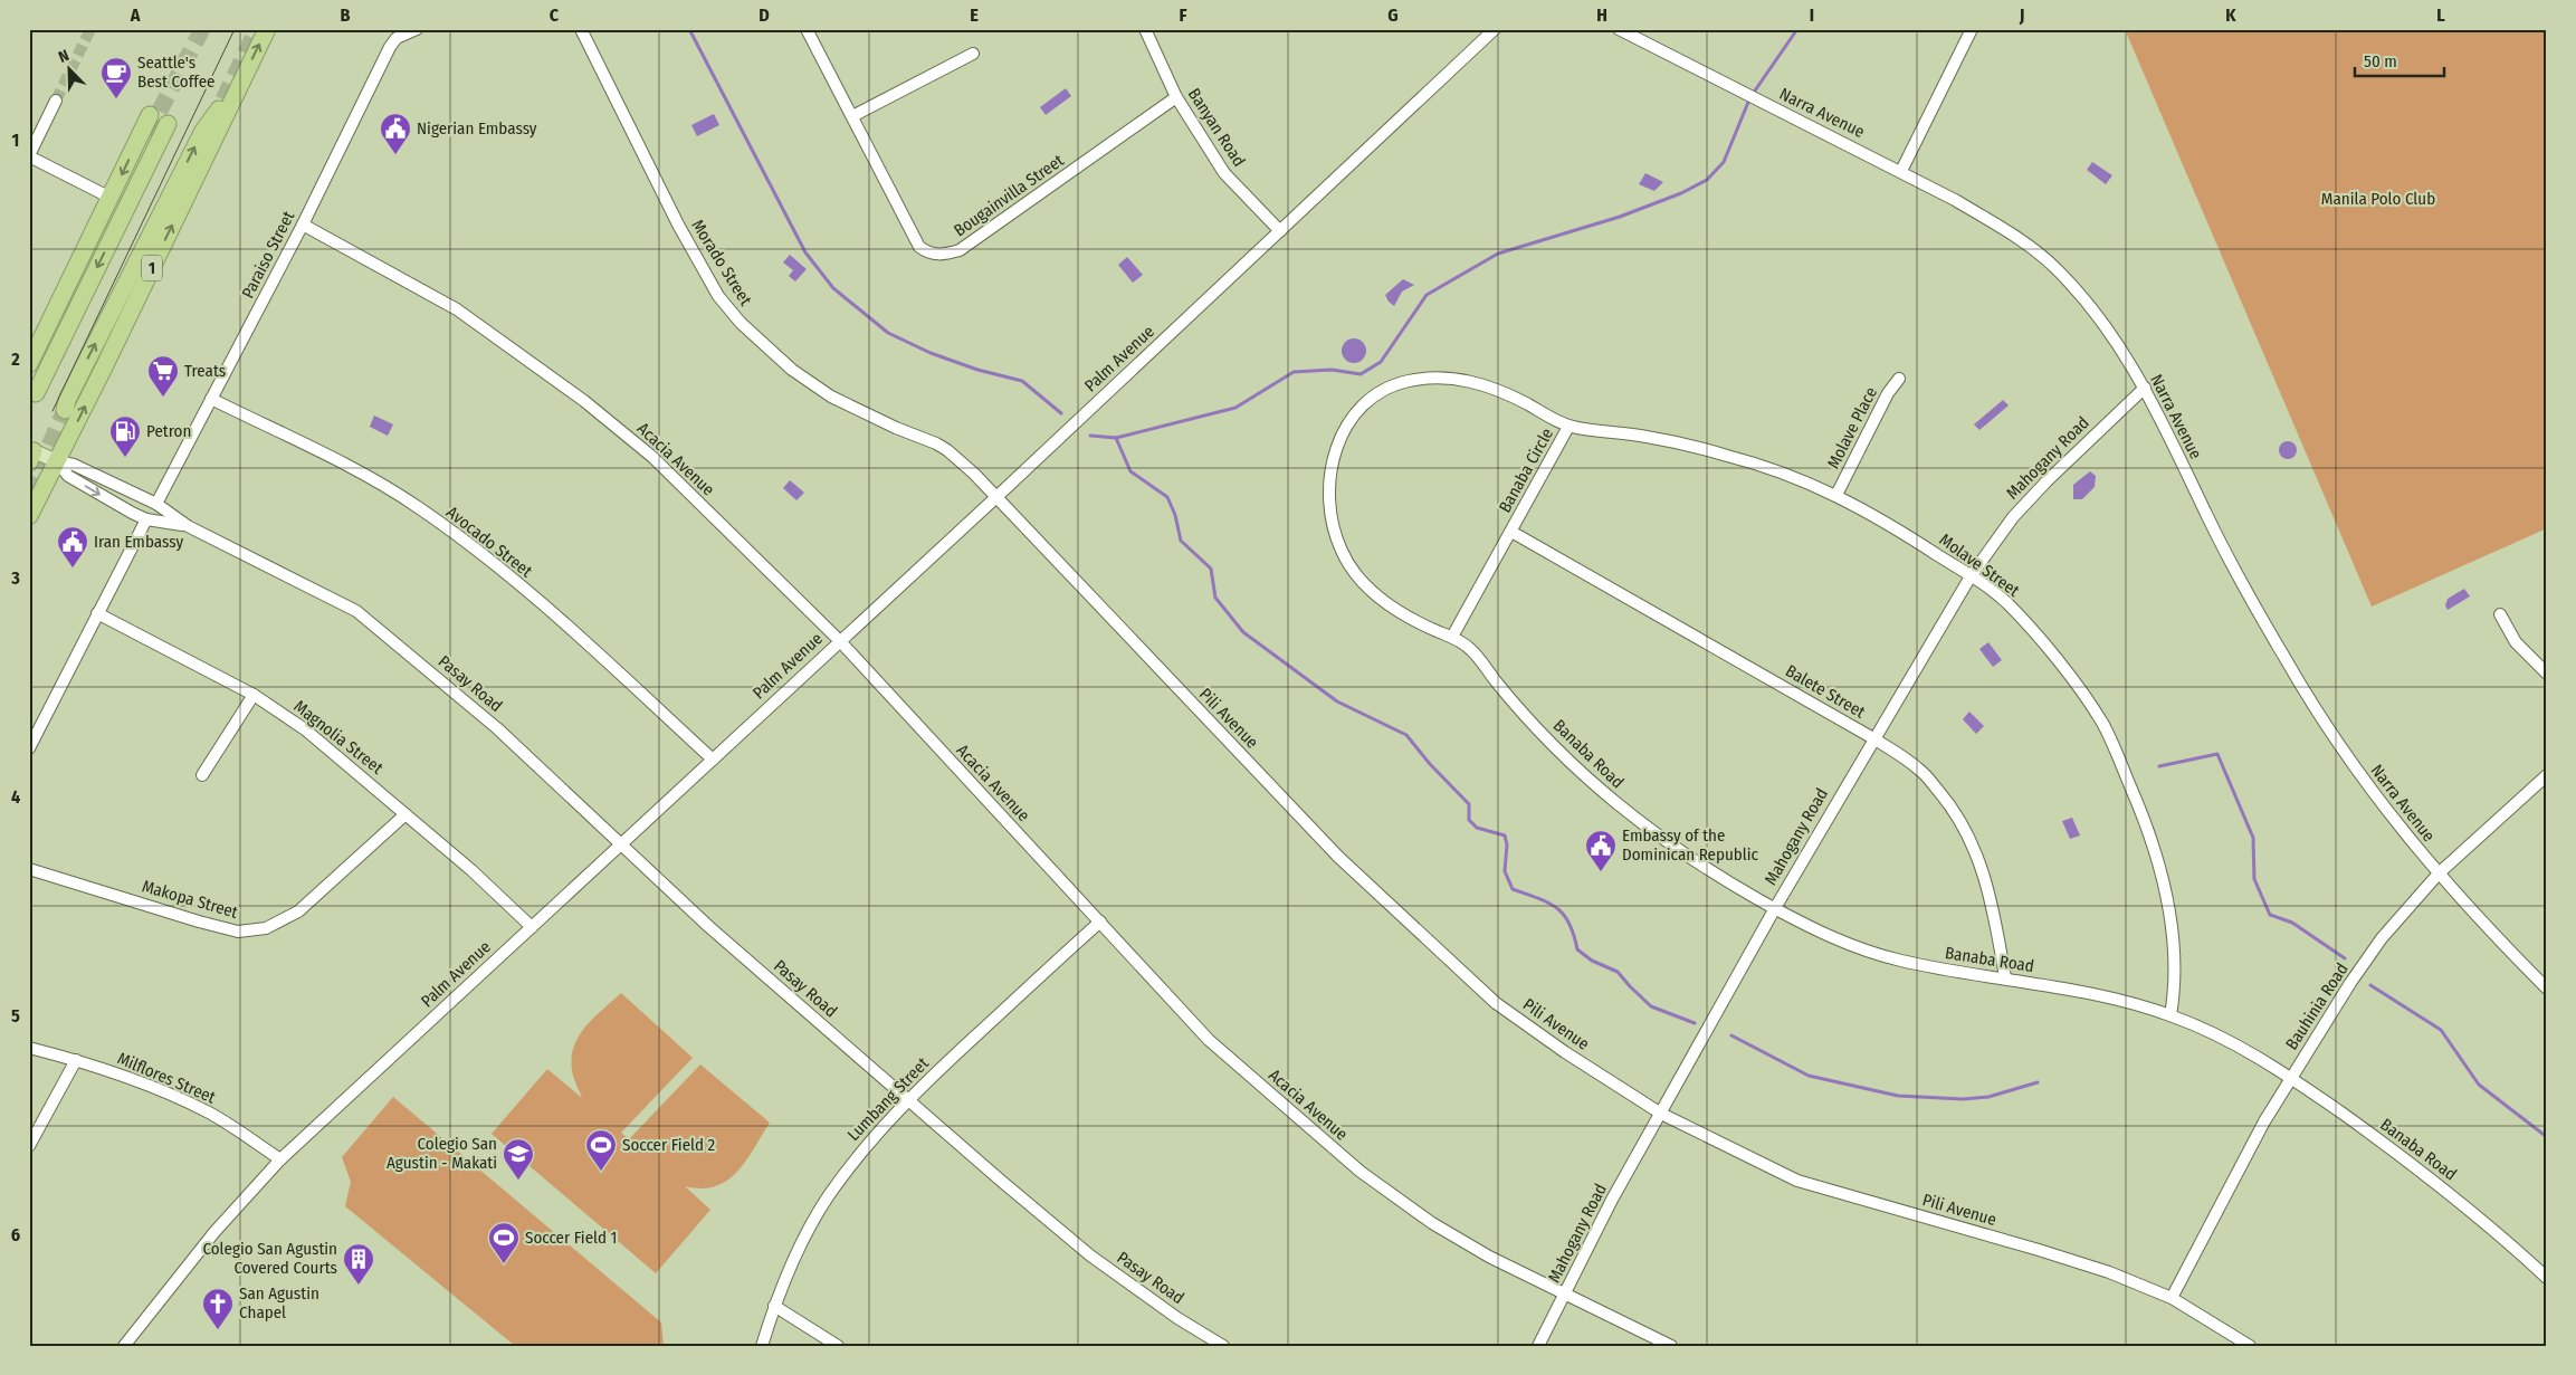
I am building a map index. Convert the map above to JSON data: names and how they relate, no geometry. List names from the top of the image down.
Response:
{
  "streets": {
    "highway": ["1"],
    "street": [
      "Narra Avenue",
      "Banyan Road",
      "Bougainvilla Street",
      "Paraiso Street",
      "Morado Street",
      "Palm Avenue",
      "Molave Place",
      "Mahogany Road",
      "Acacia Avenue",
      "Banaba Circle",
      "Avocado Street",
      "Molave Street",
      "Pasay Road",
      "Balete Street",
      "Pili Avenue",
      "Magnolia Street",
      "Banaba Road",
      "Makopa Street",
      "Bauhinia Road",
      "Milflores Street",
      "Lumbang Street"
    ]
  },
  "crossings": [
    ["Narra Avenue", "Mahogany Road"],
    ["Narra Avenue", "Bauhinia Road"],
    ["Banyan Road", "Bougainvilla Street"],
    ["Banyan Road", "Palm Avenue"],
    ["Paraiso Street", "Acacia Avenue"],
    ["Paraiso Street", "Avocado Street"],
    ["Paraiso Street", "Pasay Road"],
    ["Morado Street", "Palm Avenue"],
    ["Morado Street", "Pili Avenue"],
    ["1", "Pasay Road"],
    ["Palm Avenue", "Acacia Avenue"],
    ["Palm Avenue", "Avocado Street"],
    ["Palm Avenue", "Pasay Road"],
    ["Palm Avenue", "Pili Avenue"],
    ["Palm Avenue", "Magnolia Street"],
    ["Palm Avenue", "Milflores Street"],
    ["Molave Place", "Molave Street"],
    ["Mahogany Road", "Acacia Avenue"],
    ["Mahogany Road", "Molave Street"],
    ["Mahogany Road", "Balete Street"],
    ["Mahogany Road", "Pili Avenue"],
    ["Mahogany Road", "Banaba Road"],
    ["Acacia Avenue", "Lumbang Street"],
    ["Banaba Circle", "Molave Street"],
    ["Banaba Circle", "Balete Street"],
    ["Banaba Circle", "Banaba Road"],
    ["Molave Street", "Banaba Road"],
    ["Pasay Road", "Lumbang Street"],
    ["Balete Street", "Banaba Road"],
    ["Pili Avenue", "Bauhinia Road"],
    ["Magnolia Street", "Makopa Street"],
    ["Banaba Road", "Bauhinia Road"]
  ],
  "parks": ["Manila Polo Club"],
  "places": {
    "cafe": ["Seattle's Best Coffee"],
    "public building": ["Nigerian Embassy", "Iran Embassy", "Embassy of the Dominican Republic"],
    "supermarket": ["Treats"],
    "fuel station": ["Petron"],
    "sports": ["Soccer Field 2", "Soccer Field 1"],
    "school or university": ["Colegio San Agustin - Makati"],
    "building": ["Colegio San Agustin Covered Courts"],
    "church": ["San Agustin Chapel"]
  },
  "scale_bar": "50 m",
  "north": "top left",
  "grid": {
    "columns": [
      "A",
      "B",
      "C",
      "D",
      "E",
      "F",
      "G",
      "H",
      "I",
      "J",
      "K",
      "L"
    ],
    "rows": [
      "1",
      "2",
      "3",
      "4",
      "5",
      "6"
    ]
  }
}
